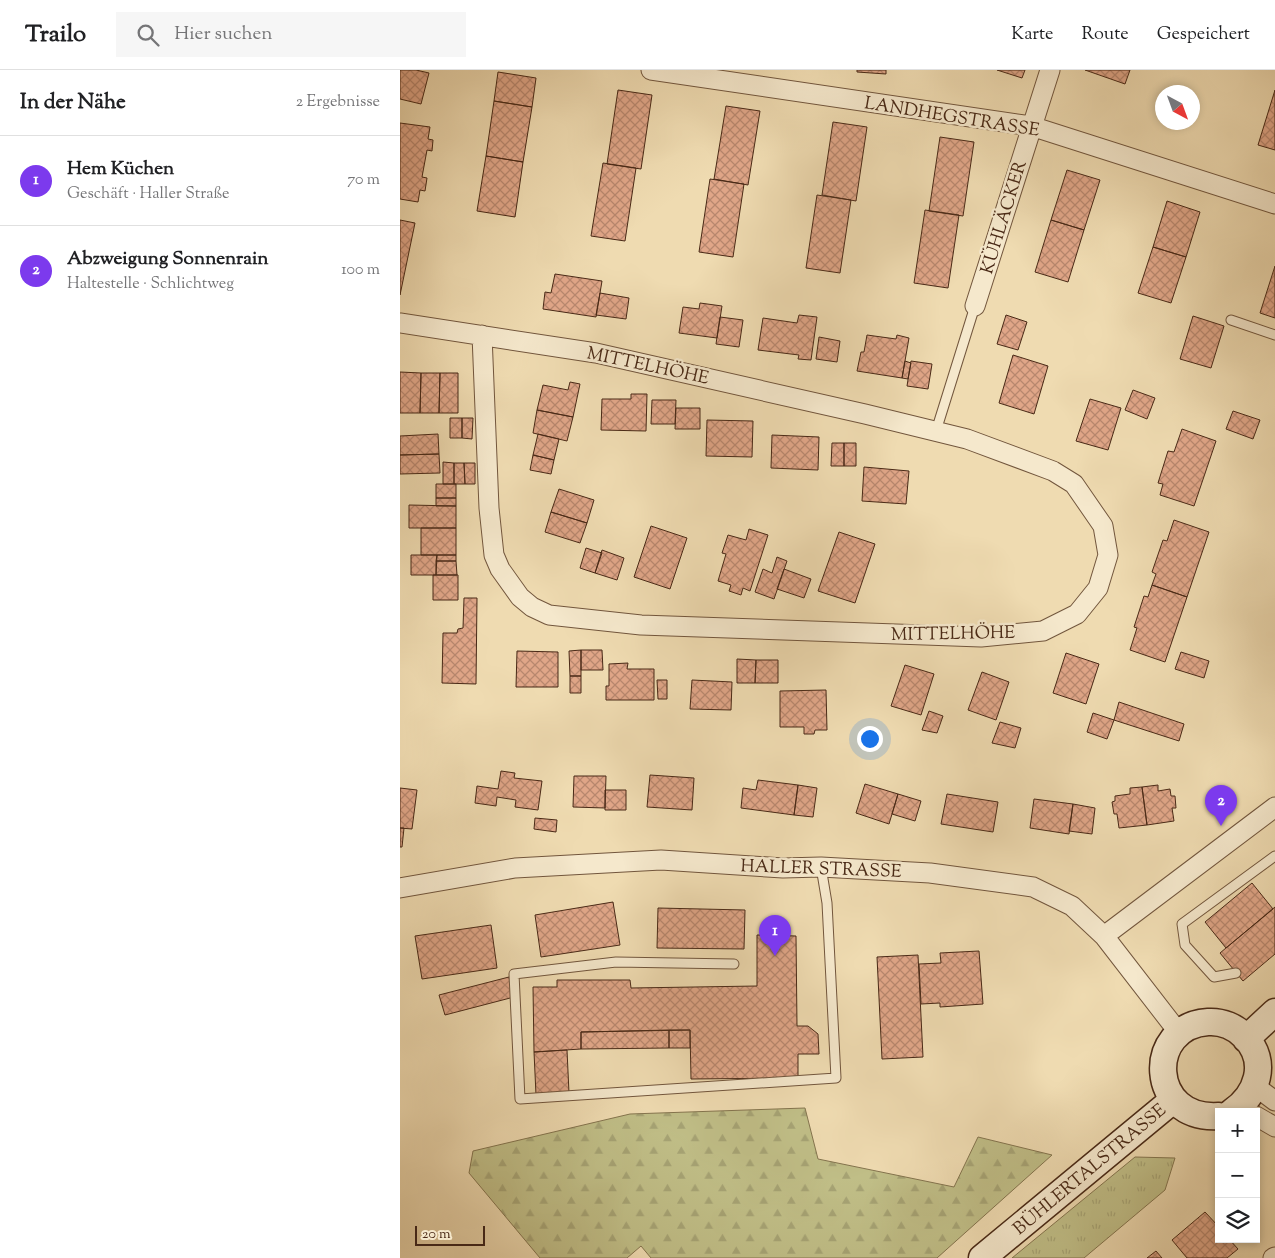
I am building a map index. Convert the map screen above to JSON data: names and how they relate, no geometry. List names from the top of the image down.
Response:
{
  "streets": {
    "main road": ["BÜHLERTALSTRASSE"],
    "street": [
      "LANDHEGSTRASSE",
      "KÜHLÄCKER",
      "MITTELHÖHE",
      "HALLER STRASSE"
    ]
  },
  "crossings": [
    ["LANDHEGSTRASSE", "KÜHLÄCKER"]
  ],
  "scale_bar": "20 m",
  "north": "bottom right",
  "page": {
    "header": "Trailo",
    "search": "Hier suchen",
    "nav": ["Karte", "Route", "Gespeichert"],
    "heading": ["In der Nähe", "2 Ergebnisse"],
    "list": [
      {
        "mark": "1",
        "name": "Hem Küchen",
        "note": "Geschäft · Haller Straße",
        "value": "70 m"
      },
      {
        "mark": "2",
        "name": "Abzweigung Sonnenrain",
        "note": "Haltestelle · Schlichtweg",
        "value": "100 m"
      }
    ],
    "pins": ["2", "1"],
    "map_buttons": ["+", "−"],
    "scale": "20 m"
  }
}
